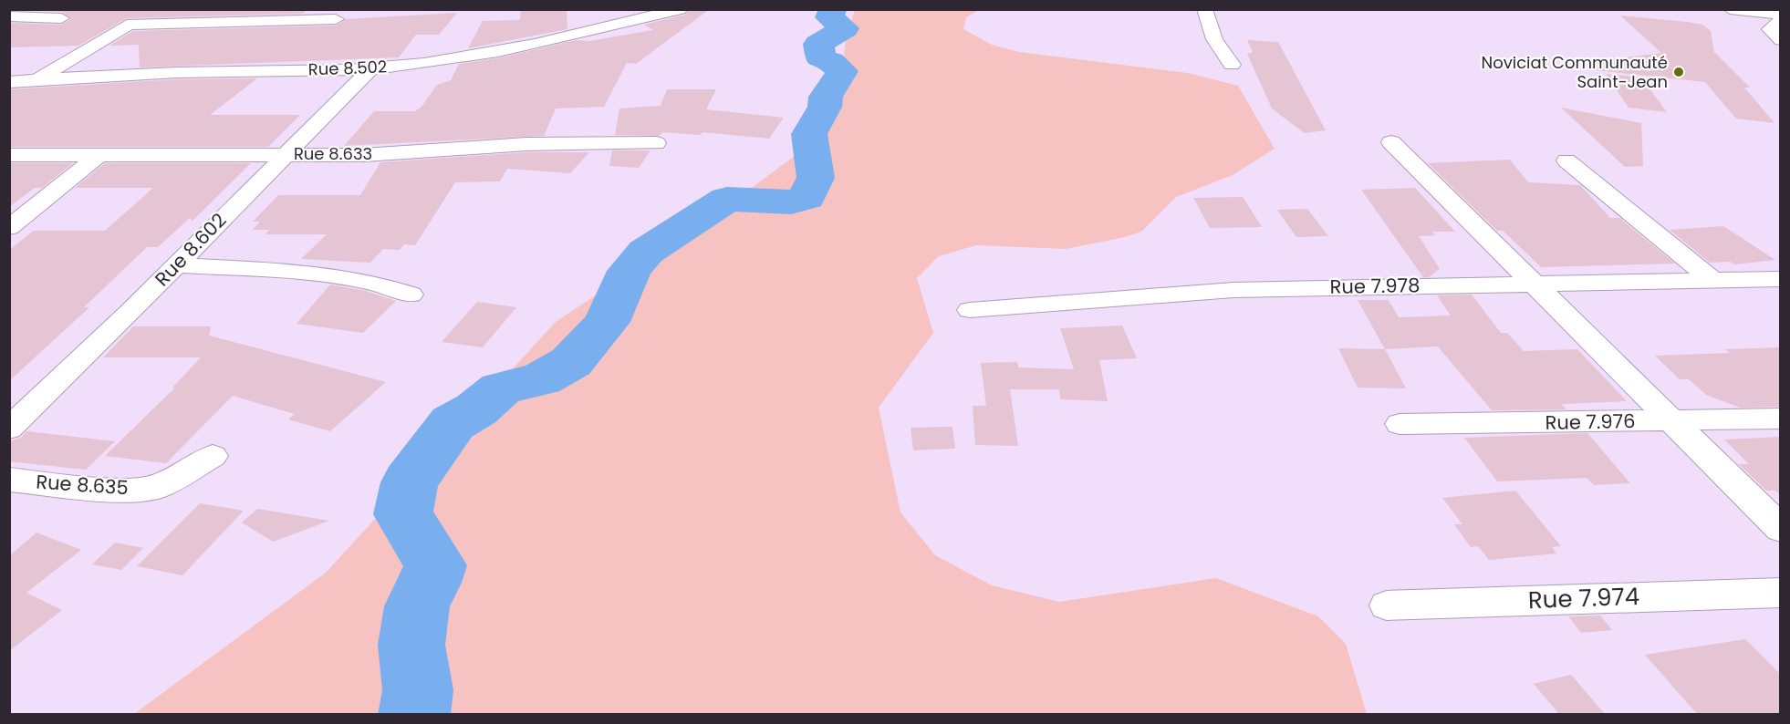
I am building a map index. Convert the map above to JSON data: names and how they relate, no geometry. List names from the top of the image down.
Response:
{
  "streets": {
    "street": [
      "Rue 8.502",
      "Rue 8.633",
      "Rue 8.602",
      "Rue 7.978",
      "Rue 7.976",
      "Rue 8.635",
      "Rue 7.974"
    ]
  },
  "crossings": [
    ["Rue 8.502", "Rue 8.602"],
    ["Rue 8.633", "Rue 8.602"]
  ],
  "places": ["Noviciat Communauté Saint-Jean"]
}
